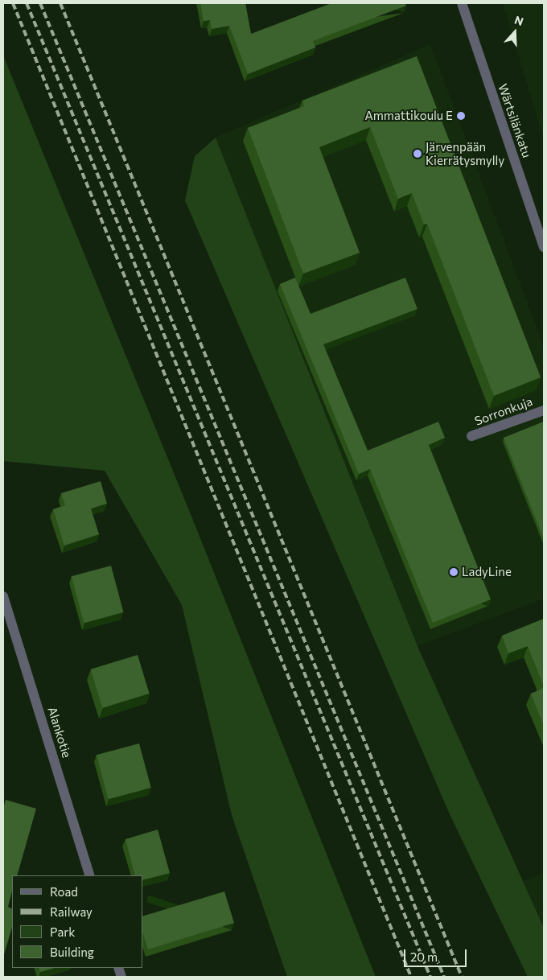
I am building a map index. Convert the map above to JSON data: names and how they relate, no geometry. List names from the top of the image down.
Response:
{
  "streets": {
    "street": ["Wärtsilänkatu", "Sorronkuja", "Alankotie"]
  },
  "places": ["Ammattikoulu E", "Järvenpään Kierrätysmylly", "LadyLine"],
  "legend": [
    "Road",
    "Railway",
    "Park",
    "Building"
  ],
  "scale_bar": "20 m",
  "north": "top"
}
